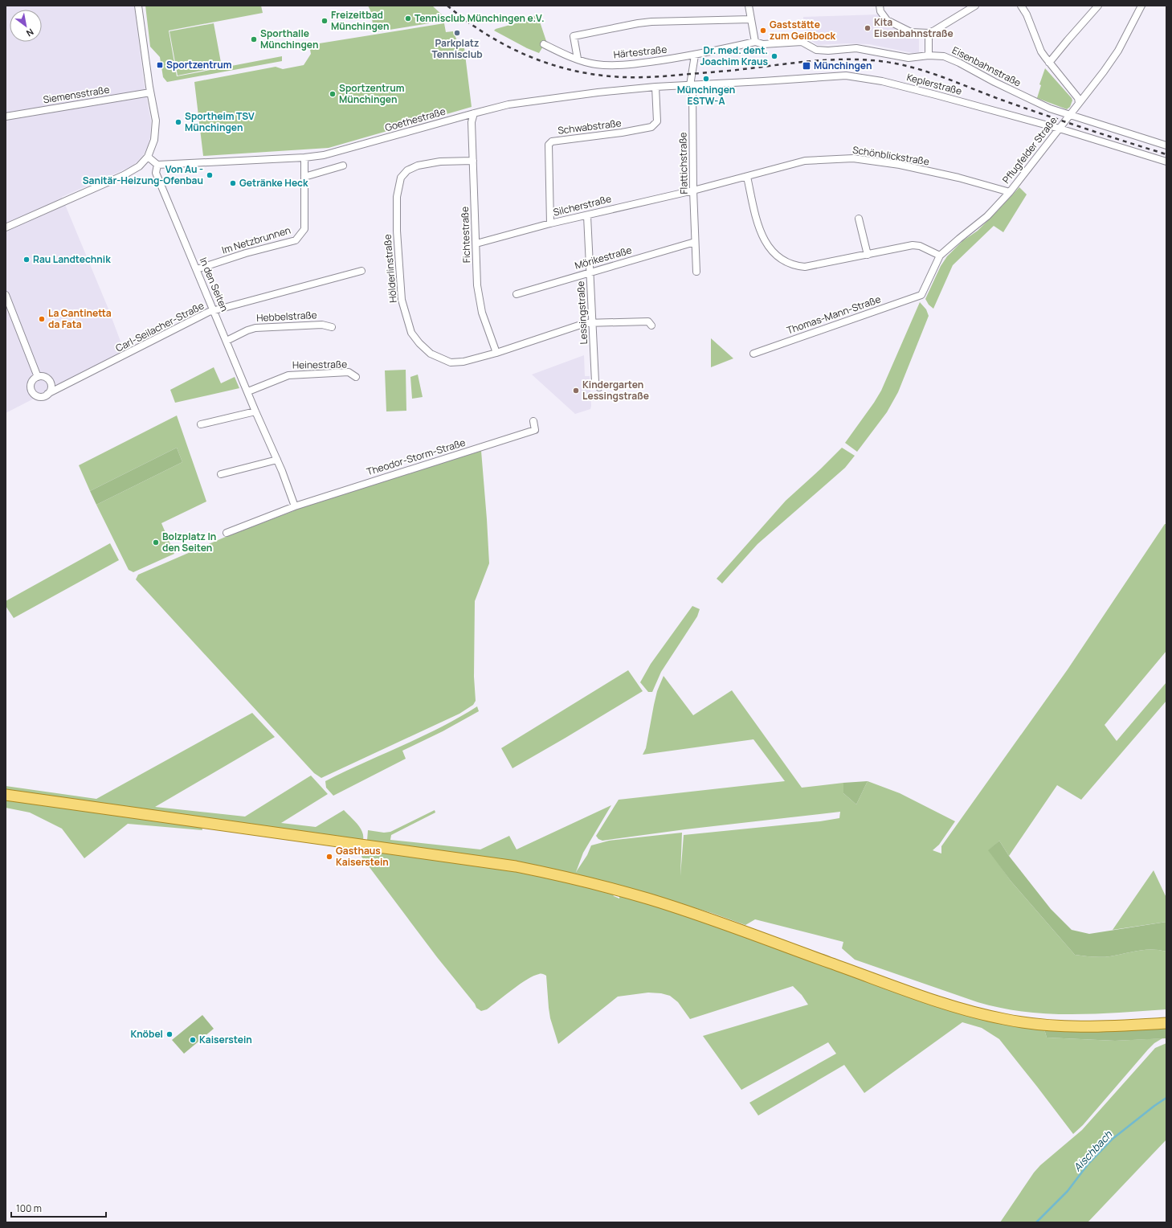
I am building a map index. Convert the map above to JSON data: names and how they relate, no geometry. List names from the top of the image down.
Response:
{
  "streets": {
    "street": [
      "Härtestraße",
      "Eisenbahnstraße",
      "Keplerstraße",
      "Siemensstraße",
      "Goethestraße",
      "Schwabstraße",
      "Pflugfelder Straße",
      "Schönblickstraße",
      "Flattichstraße",
      "Silcherstraße",
      "Fichtestraße",
      "Im Netzbrunnen",
      "Mörikestraße",
      "Hölderlinstraße",
      "In den Seiten",
      "Lessingstraße",
      "Thomas-Mann-Straße",
      "Hebbelstraße",
      "Carl-Seilacher-Straße",
      "Heinestraße",
      "Theodor-Storm-Straße"
    ]
  },
  "crossings": [
    ["Härtestraße", "Eisenbahnstraße"],
    ["Härtestraße", "Flattichstraße"],
    ["Eisenbahnstraße", "Pflugfelder Straße"],
    ["Keplerstraße", "Goethestraße"],
    ["Keplerstraße", "Pflugfelder Straße"],
    ["Keplerstraße", "Flattichstraße"],
    ["Goethestraße", "Schwabstraße"],
    ["Goethestraße", "Flattichstraße"],
    ["Goethestraße", "Fichtestraße"],
    ["Goethestraße", "Im Netzbrunnen"],
    ["Goethestraße", "In den Seiten"],
    ["Schwabstraße", "Silcherstraße"],
    ["Pflugfelder Straße", "Schönblickstraße"],
    ["Pflugfelder Straße", "Thomas-Mann-Straße"],
    ["Schönblickstraße", "Flattichstraße"],
    ["Schönblickstraße", "Silcherstraße"],
    ["Flattichstraße", "Silcherstraße"],
    ["Flattichstraße", "Mörikestraße"],
    ["Silcherstraße", "Fichtestraße"],
    ["Silcherstraße", "Lessingstraße"],
    ["Fichtestraße", "Hölderlinstraße"],
    ["Im Netzbrunnen", "In den Seiten"],
    ["Mörikestraße", "Lessingstraße"],
    ["Hölderlinstraße", "Lessingstraße"],
    ["In den Seiten", "Hebbelstraße"],
    ["In den Seiten", "Carl-Seilacher-Straße"],
    ["In den Seiten", "Heinestraße"],
    ["In den Seiten", "Theodor-Storm-Straße"]
  ],
  "water": ["Aischbach"],
  "places": {
    "other": [
      "Tennisclub Münchingen e.V.",
      "Freizeitbad Münchingen",
      "Kita Eisenbahnstraße",
      "Gaststätte zum Geißbock",
      "Parkplatz Tennisclub",
      "Sporthalle Münchingen",
      "Dr. med. dent. Joachim Kraus",
      "Münchingen ESTW-A",
      "Sportzentrum Münchingen",
      "Sportheim TSV Münchingen",
      "Von Au - Sanitär-Heizung-Ofenbau",
      "Getränke Heck",
      "Rau Landtechnik",
      "La Cantinetta da Fata",
      "Kindergarten Lessingstraße",
      "Bolzplatz In den Seiten",
      "Gasthaus Kaiserstein",
      "Knöbel",
      "Kaiserstein"
    ],
    "transit": ["Sportzentrum", "Münchingen"]
  },
  "scale_bar": "100 m",
  "north": "bottom right"
}
